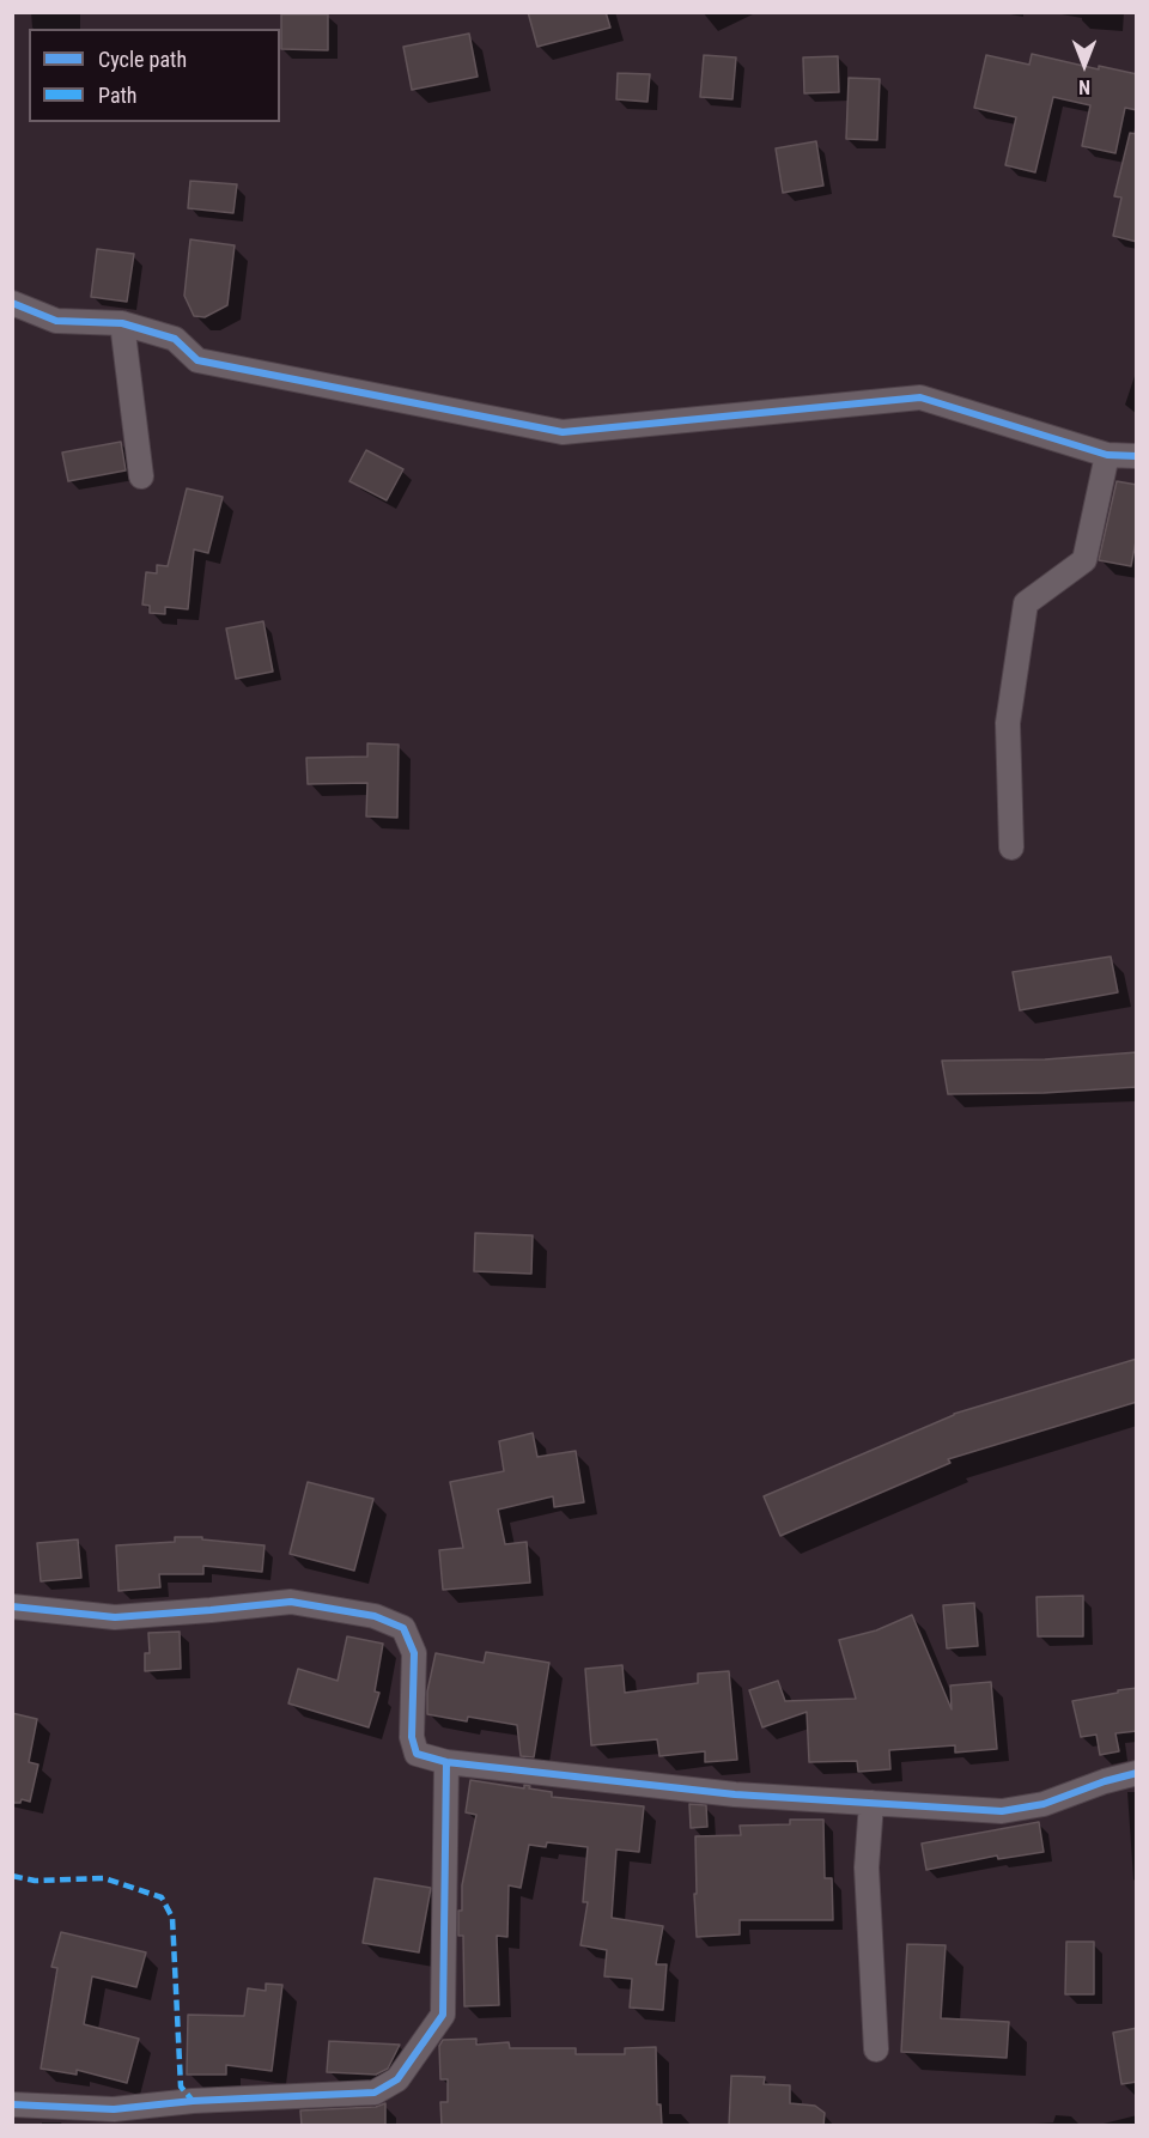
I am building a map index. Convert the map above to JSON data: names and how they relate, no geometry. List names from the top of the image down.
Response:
{
  "legend": ["Cycle path", "Path"],
  "north": "bottom"
}
